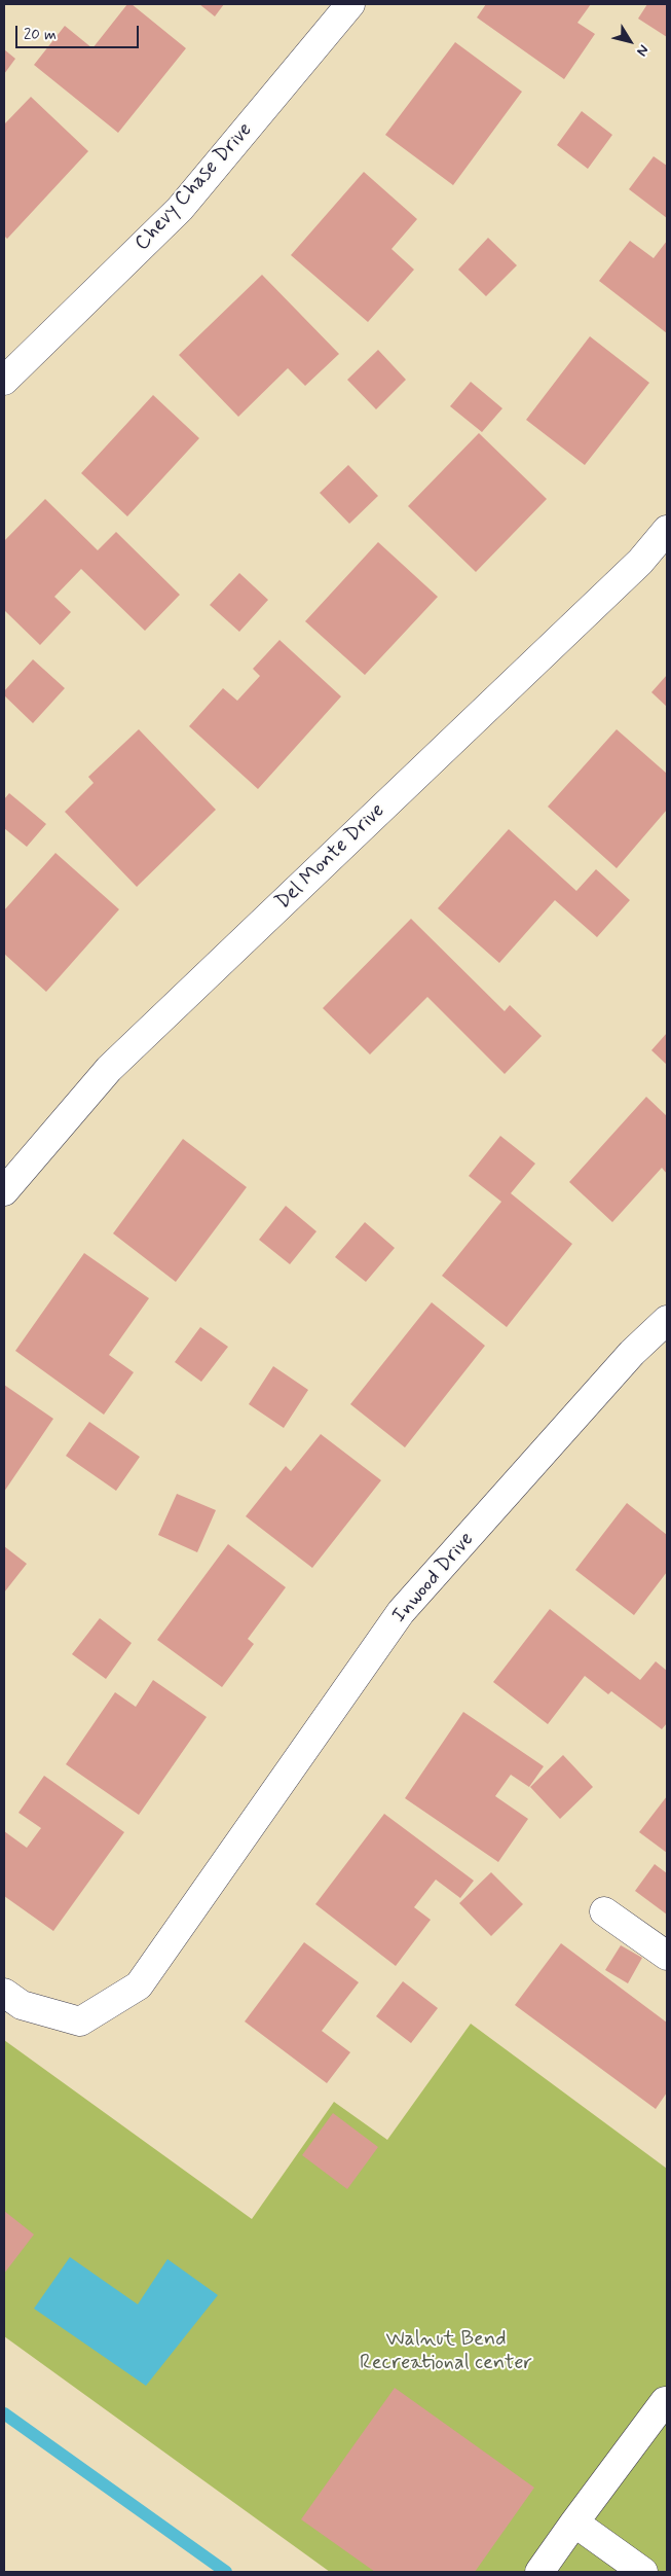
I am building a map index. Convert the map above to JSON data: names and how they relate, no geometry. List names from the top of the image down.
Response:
{
  "streets": {
    "street": ["Chevy Chase Drive", "Del Monte Drive", "Inwood Drive"]
  },
  "parks": ["Walnut Bend Recreational center"],
  "scale_bar": "20 m",
  "north": "bottom right"
}
